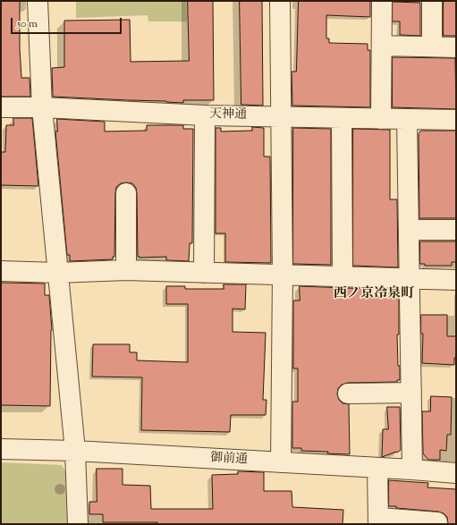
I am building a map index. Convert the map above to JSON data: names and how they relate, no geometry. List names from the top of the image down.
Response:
{
  "streets": {
    "street": ["天神通", "御前通"]
  },
  "districts": ["西ノ京冷泉町"],
  "scale_bar": "50 m"
}
